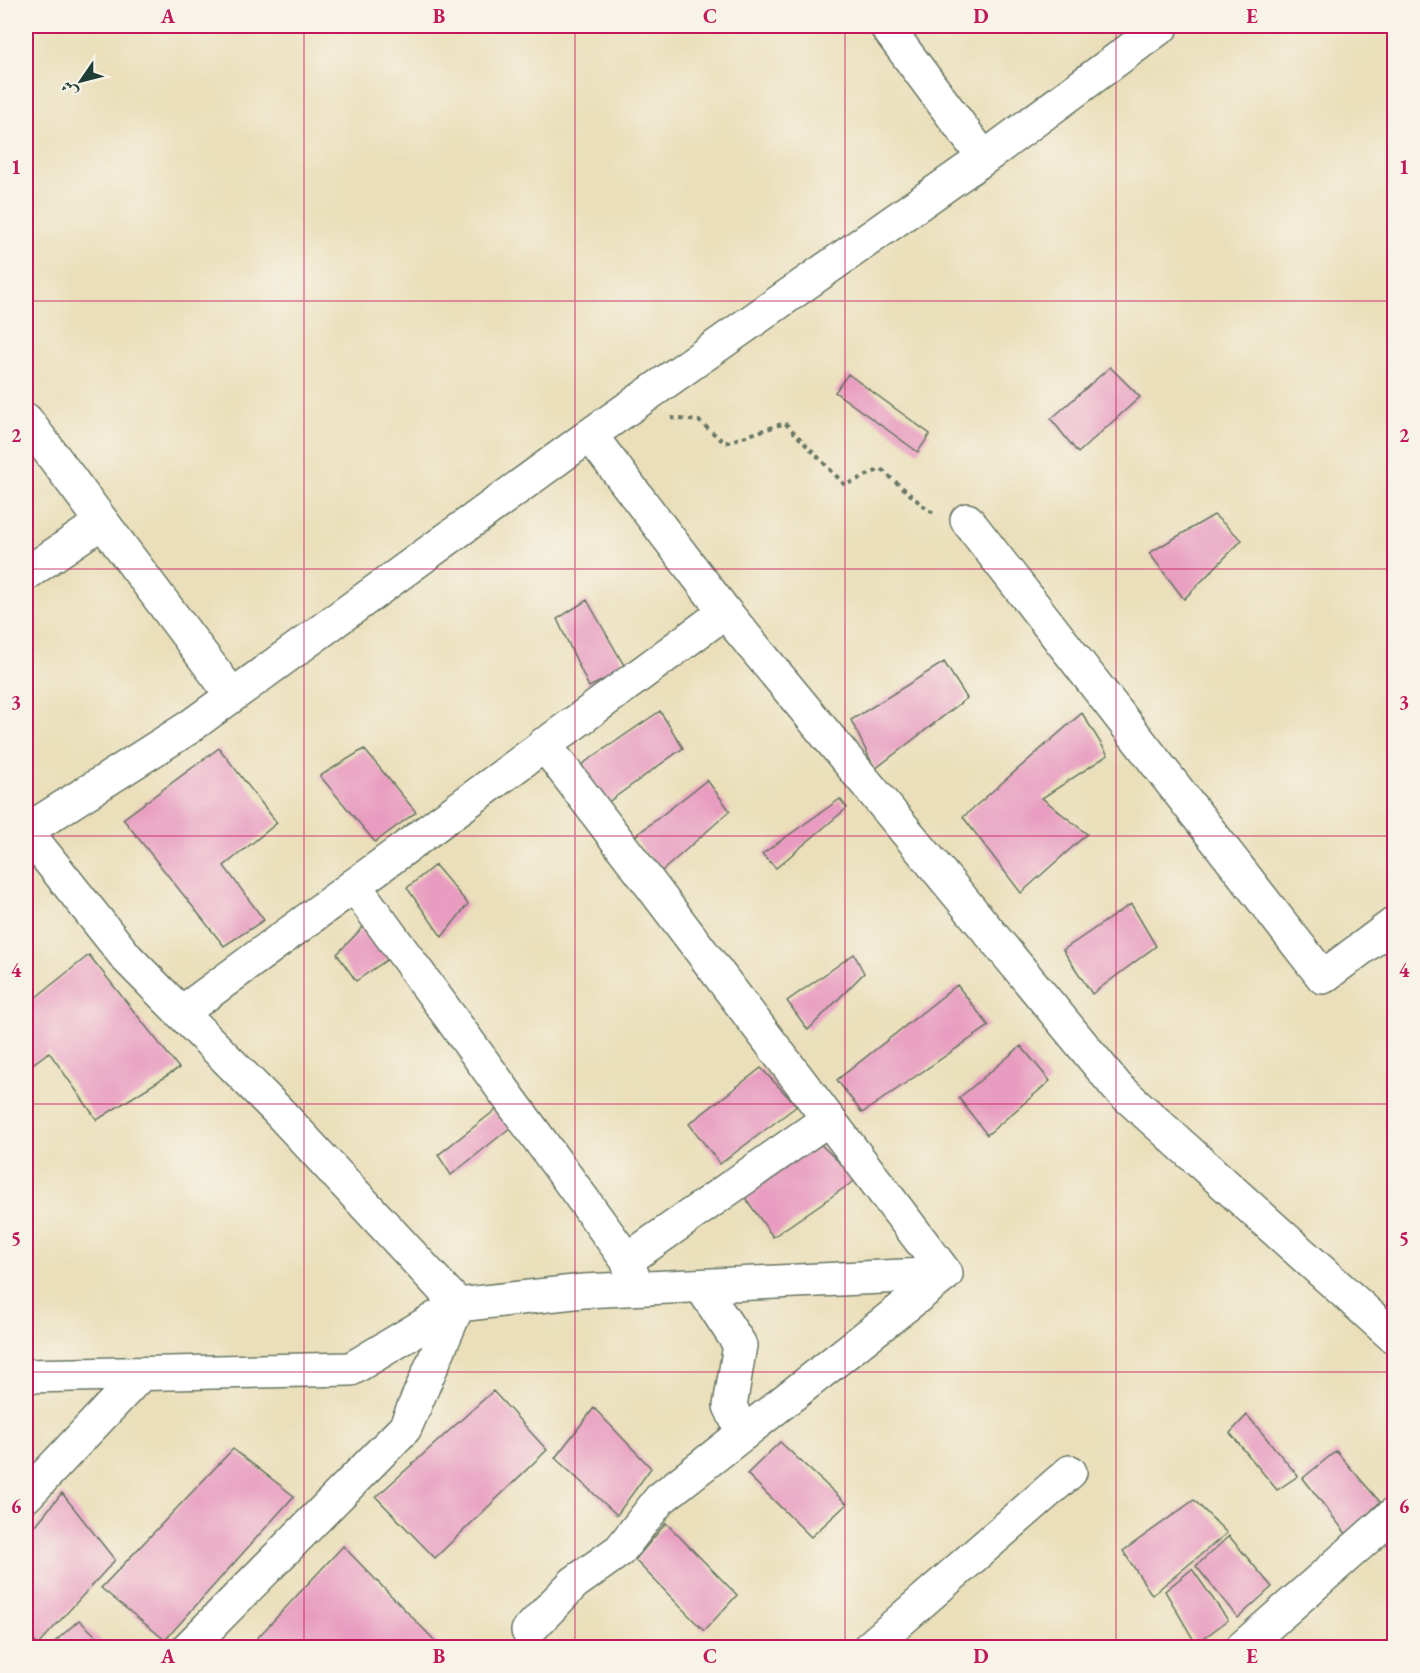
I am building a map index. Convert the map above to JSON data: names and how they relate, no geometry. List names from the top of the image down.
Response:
{
  "north": "bottom left",
  "grid": {
    "columns": [
      "A",
      "B",
      "C",
      "D",
      "E"
    ],
    "rows": [
      "1",
      "2",
      "3",
      "4",
      "5",
      "6"
    ]
  }
}
